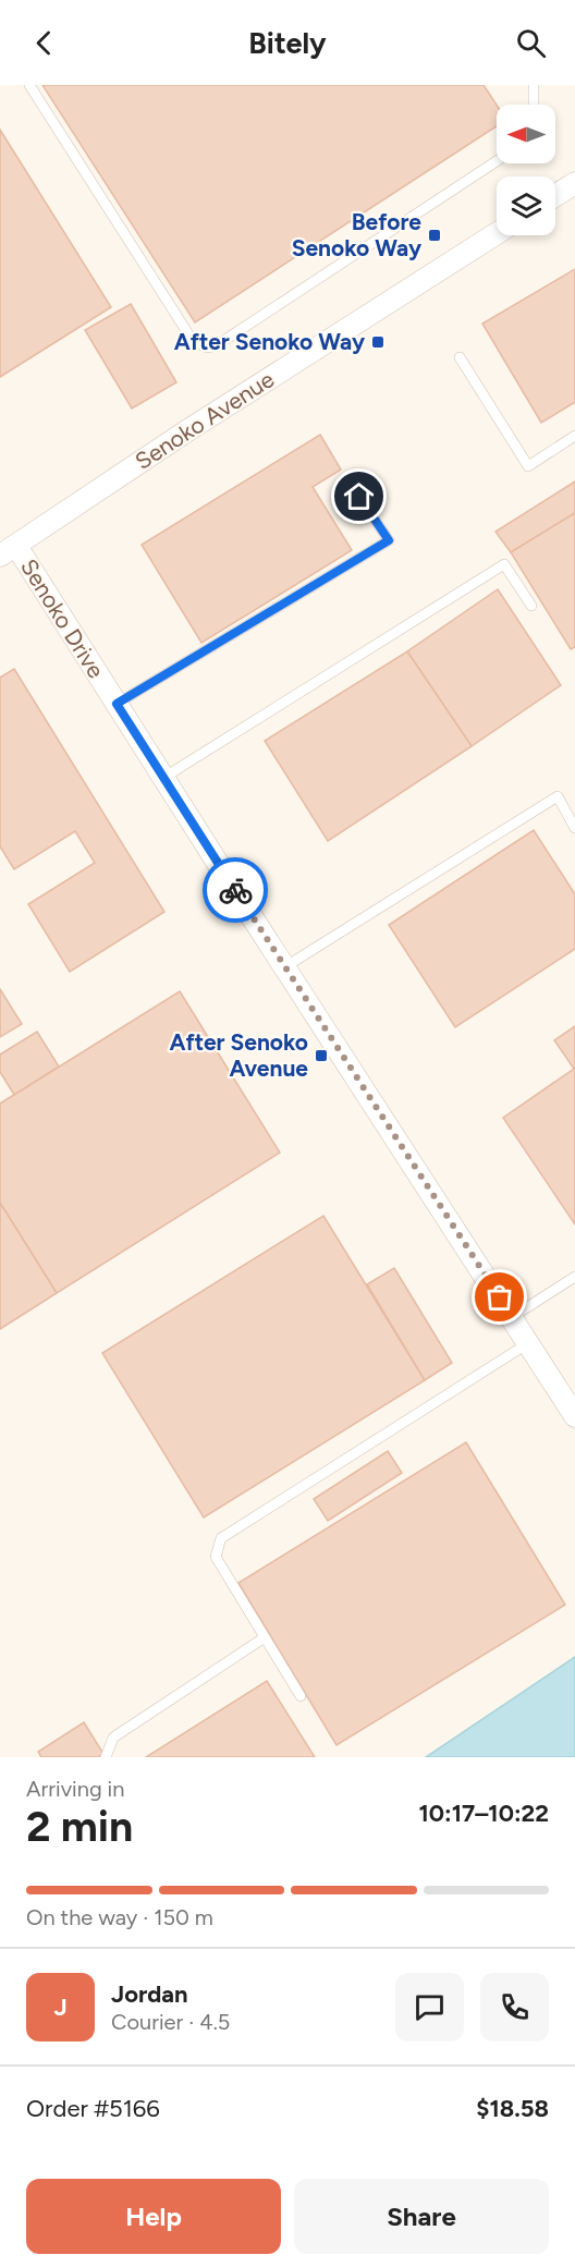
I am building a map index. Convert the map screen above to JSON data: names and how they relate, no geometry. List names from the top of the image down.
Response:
{
  "streets": {
    "street": ["Senoko Avenue", "Senoko Drive"]
  },
  "crossings": [
    ["Senoko Avenue", "Senoko Drive"]
  ],
  "places": {
    "transit": ["Before Senoko Way", "After Senoko Way", "After Senoko Avenue"]
  },
  "north": "left",
  "page": {
    "header": "Bitely",
    "heading": ["2 min", "Arriving in", "10:17–10:22"],
    "panel": [
      "Jordan",
      "Courier · 4.5",
      "Order #5166",
      "$18.58"
    ],
    "bar": "On the way · 150 m",
    "round": "J",
    "buttons": ["Help", "Share"]
  }
}
